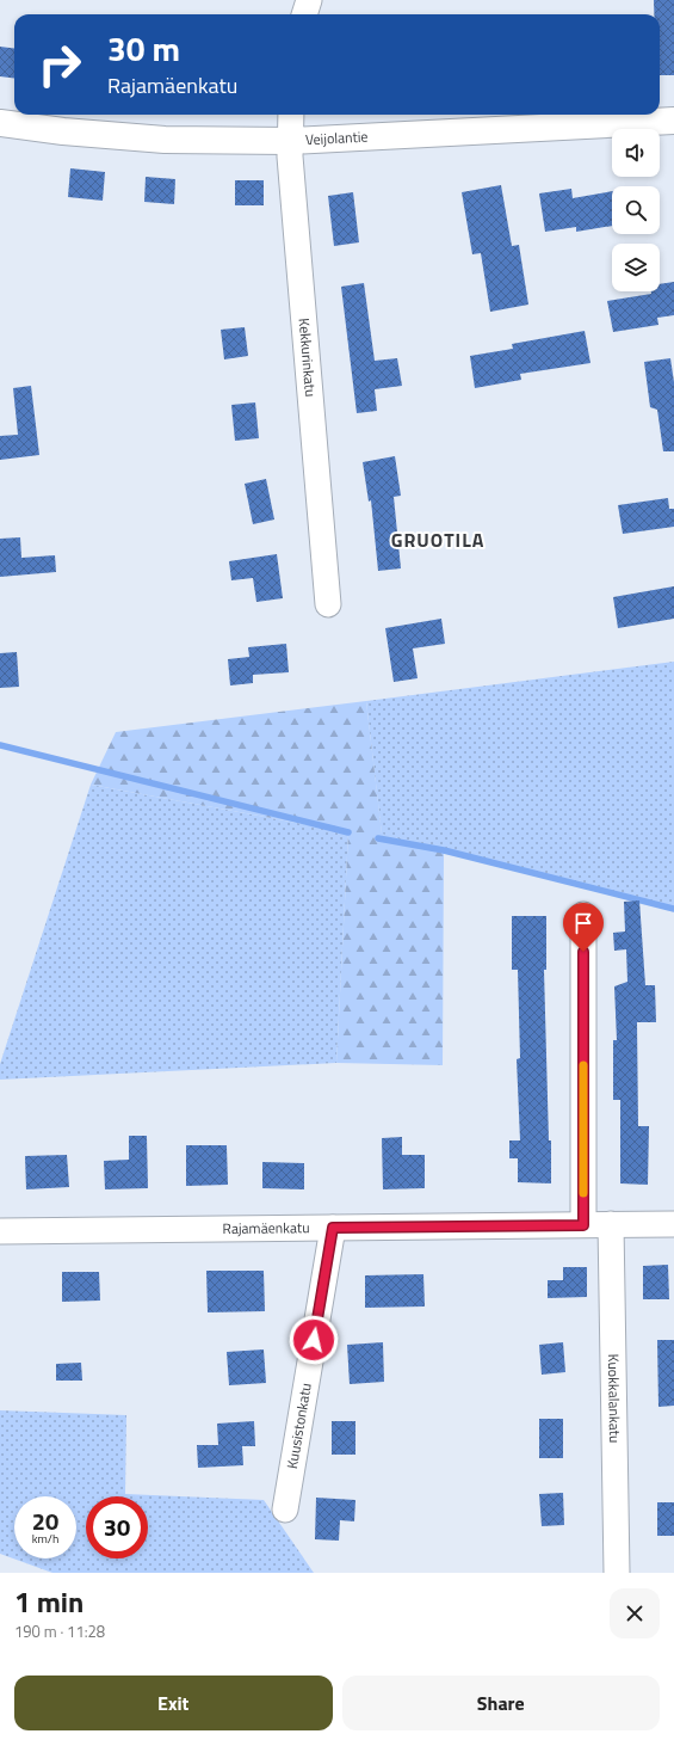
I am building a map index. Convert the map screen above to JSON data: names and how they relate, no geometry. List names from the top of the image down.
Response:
{
  "streets": {
    "street": [
      "Veijolantie",
      "Kekkurinkatu",
      "Rajamäenkatu",
      "Kuokkalankatu",
      "Kuusistonkatu"
    ]
  },
  "crossings": [
    ["Veijolantie", "Kekkurinkatu"],
    ["Rajamäenkatu", "Kuokkalankatu"],
    ["Rajamäenkatu", "Kuusistonkatu"]
  ],
  "districts": ["GRUOTILA"],
  "page": {
    "turn": ["30 m", "Rajamäenkatu"],
    "speed": "20 km/h",
    "limit": "30",
    "heading": ["1 min", "190 m · 11:28"],
    "buttons": ["Exit", "Share"]
  }
}
